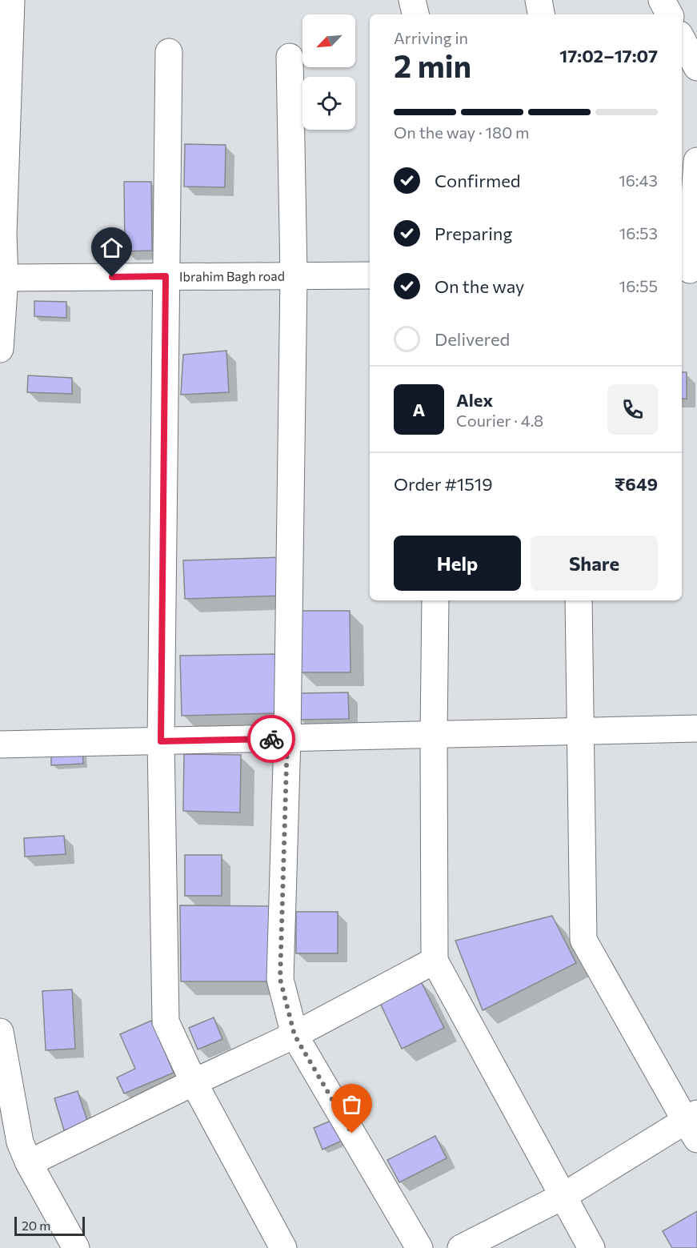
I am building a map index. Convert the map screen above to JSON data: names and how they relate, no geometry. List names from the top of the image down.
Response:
{
  "streets": {
    "street": ["Ibrahim Bagh road"]
  },
  "scale_bar": "20 m",
  "north": "bottom left",
  "page": {
    "heading": ["2 min", "Arriving in", "17:02–17:07"],
    "panel": [
      "Alex",
      "Courier · 4.8",
      "Order #1519",
      "₹649"
    ],
    "bar": "On the way · 180 m",
    "list": [
      ["Confirmed", "16:43"],
      ["Preparing", "16:53"],
      ["On the way", "16:55"],
      "Delivered"
    ],
    "round": "A",
    "buttons": ["Help", "Share"],
    "scale": "20 m"
  }
}
